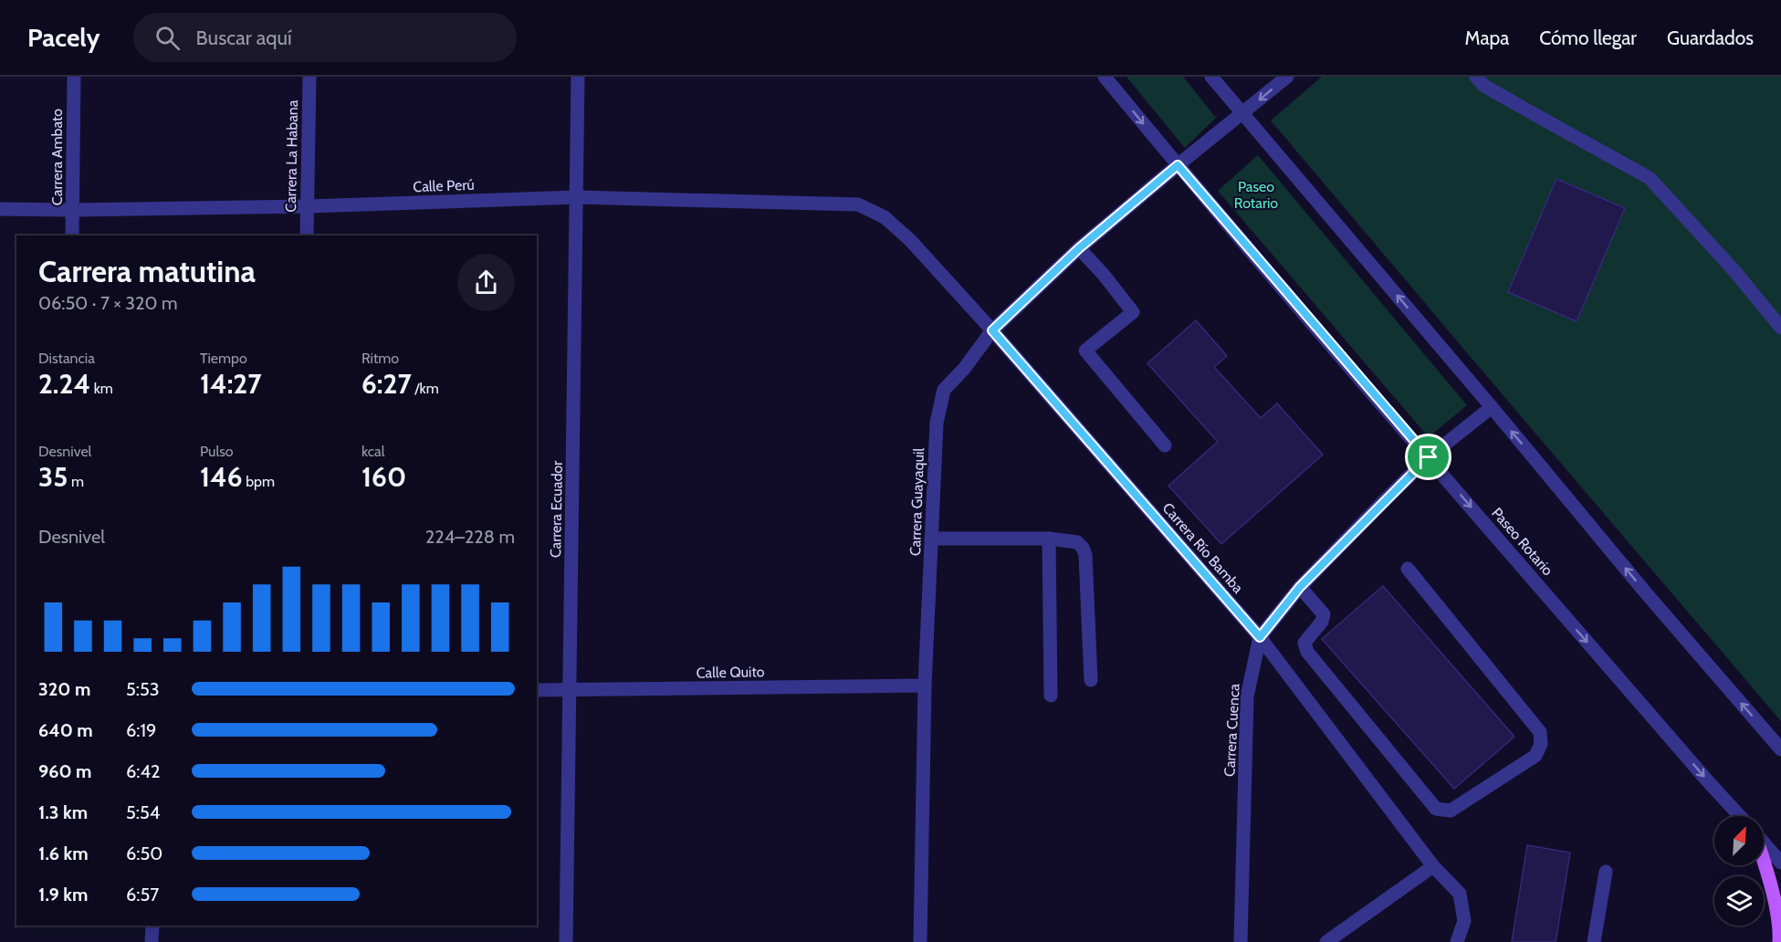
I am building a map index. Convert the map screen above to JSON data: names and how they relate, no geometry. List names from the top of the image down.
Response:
{
  "streets": {
    "street": [
      "Carrera La Habana",
      "Carrera Ambato",
      "Calle Perú",
      "Carrera Guayaquil",
      "Carrera Ecuador",
      "Paseo Rotario",
      "Carrera Río Bamba",
      "Calle Quito",
      "Carrera Cuenca"
    ]
  },
  "crossings": [
    ["Carrera La Habana", "Calle Perú"],
    ["Carrera Ambato", "Calle Perú"],
    ["Calle Perú", "Carrera Ecuador"],
    ["Calle Perú", "Carrera Río Bamba"],
    ["Carrera Guayaquil", "Paseo Rotario"],
    ["Carrera Guayaquil", "Carrera Río Bamba"],
    ["Carrera Guayaquil", "Calle Quito"],
    ["Carrera Ecuador", "Calle Quito"],
    ["Paseo Rotario", "Carrera Cuenca"],
    ["Carrera Río Bamba", "Carrera Cuenca"]
  ],
  "parks": ["Paseo Rotario"],
  "north": "top right",
  "page": {
    "header": "Pacely",
    "search": "Buscar aquí",
    "nav": ["Mapa", "Cómo llegar", "Guardados"],
    "heading": ["Carrera matutina", "06:50 · 7 × 320 m"],
    "stats": [
      ["Distancia", "2.24 km"],
      ["Tiempo", "14:27"],
      ["Ritmo", "6:27 /km"],
      ["Desnivel", "35 m"],
      ["Pulso", "146 bpm"],
      ["kcal", "160"]
    ],
    "chart": ["Desnivel", "224–228 m"],
    "list": [
      {
        "name": "320 m",
        "note": "5:53"
      },
      {
        "name": "640 m",
        "note": "6:19"
      },
      {
        "name": "960 m",
        "note": "6:42"
      },
      {
        "name": "1.3 km",
        "note": "5:54"
      },
      {
        "name": "1.6 km",
        "note": "6:50"
      },
      {
        "name": "1.9 km",
        "note": "6:57"
      }
    ]
  }
}
